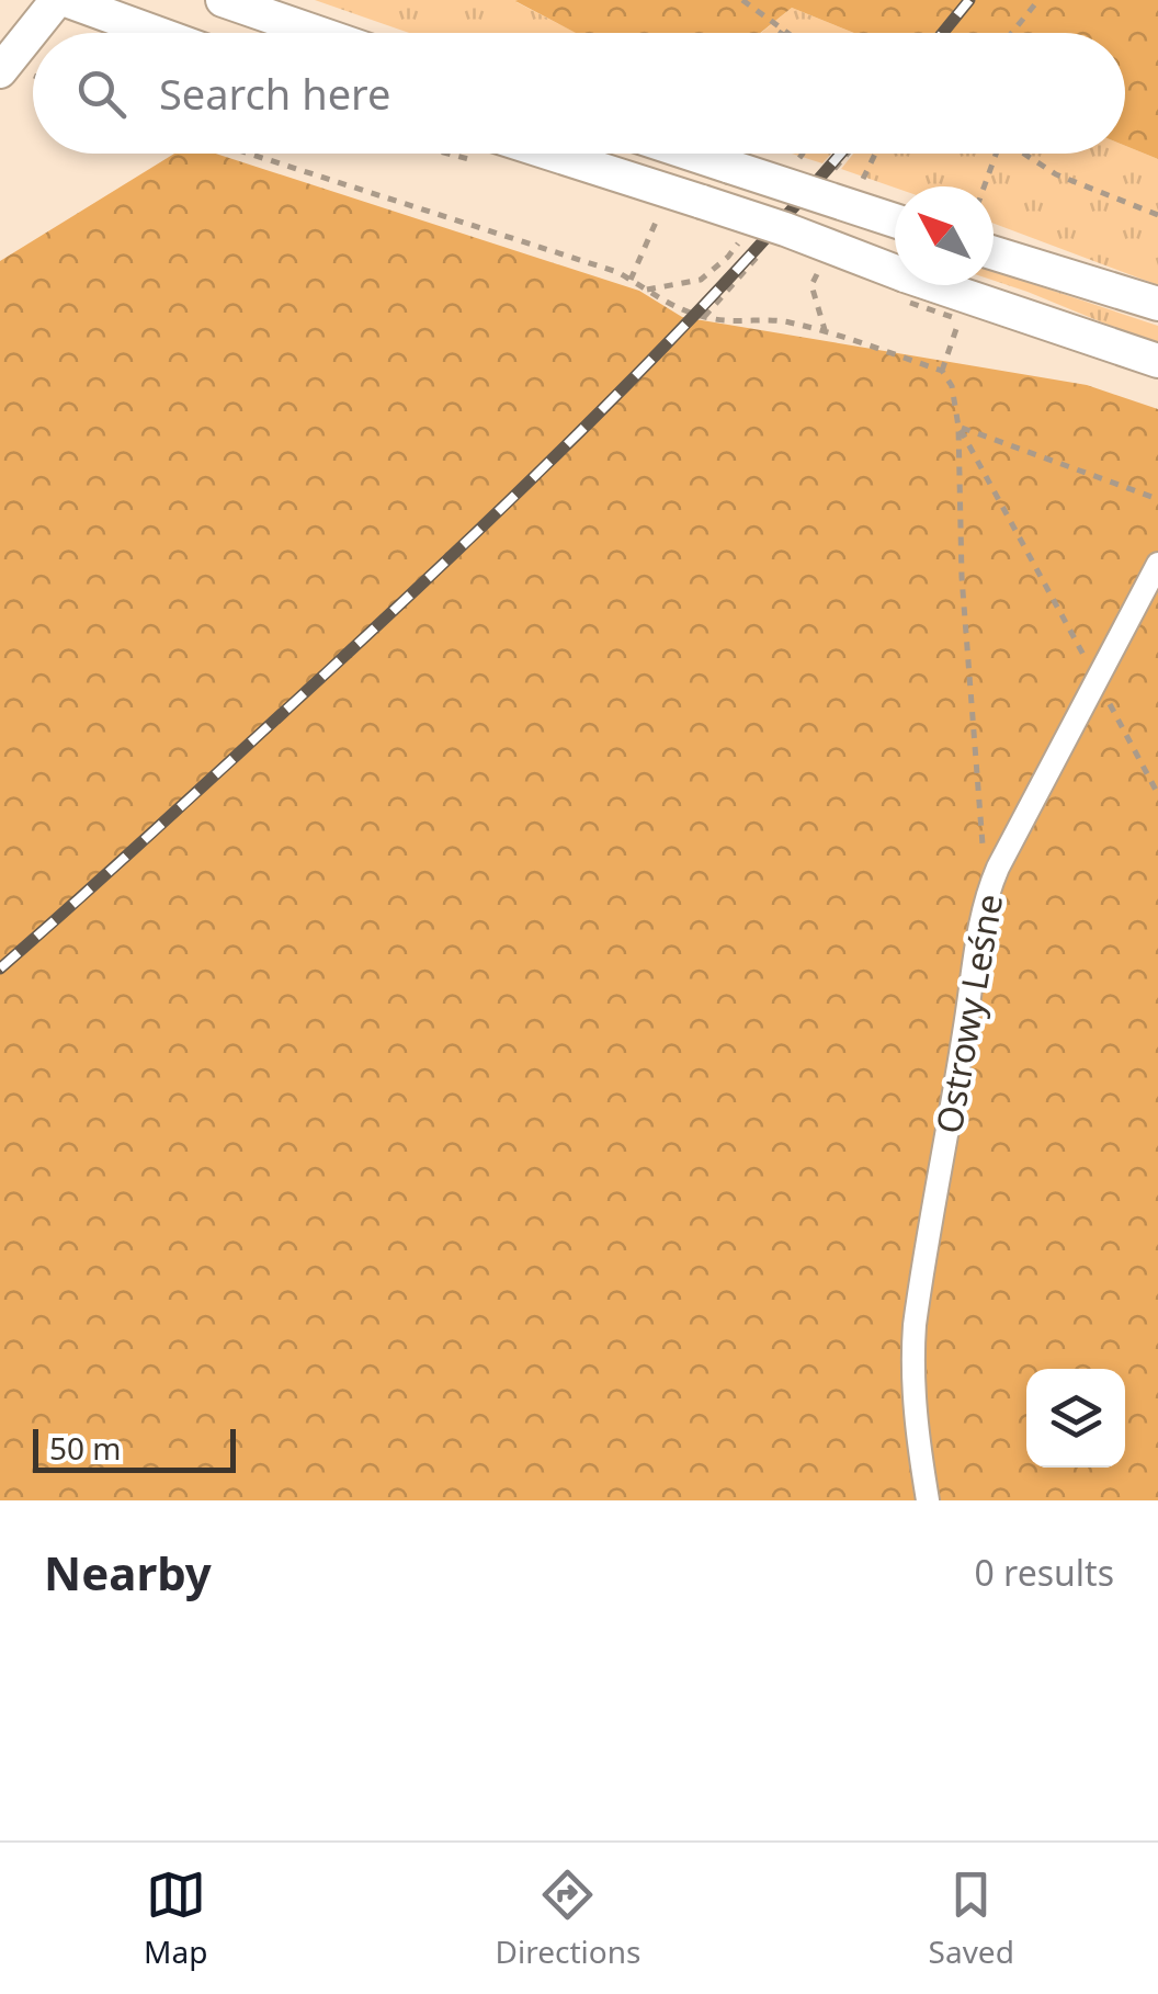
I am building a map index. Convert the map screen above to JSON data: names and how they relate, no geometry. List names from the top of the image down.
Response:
{
  "streets": {
    "street": ["Ostrowy Leśne"]
  },
  "scale_bar": "50 m",
  "north": "top left",
  "page": {
    "search": "Search here",
    "scale": "50 m",
    "heading": ["Nearby", "0 results"],
    "nav": ["Map", "Directions", "Saved"]
  }
}
